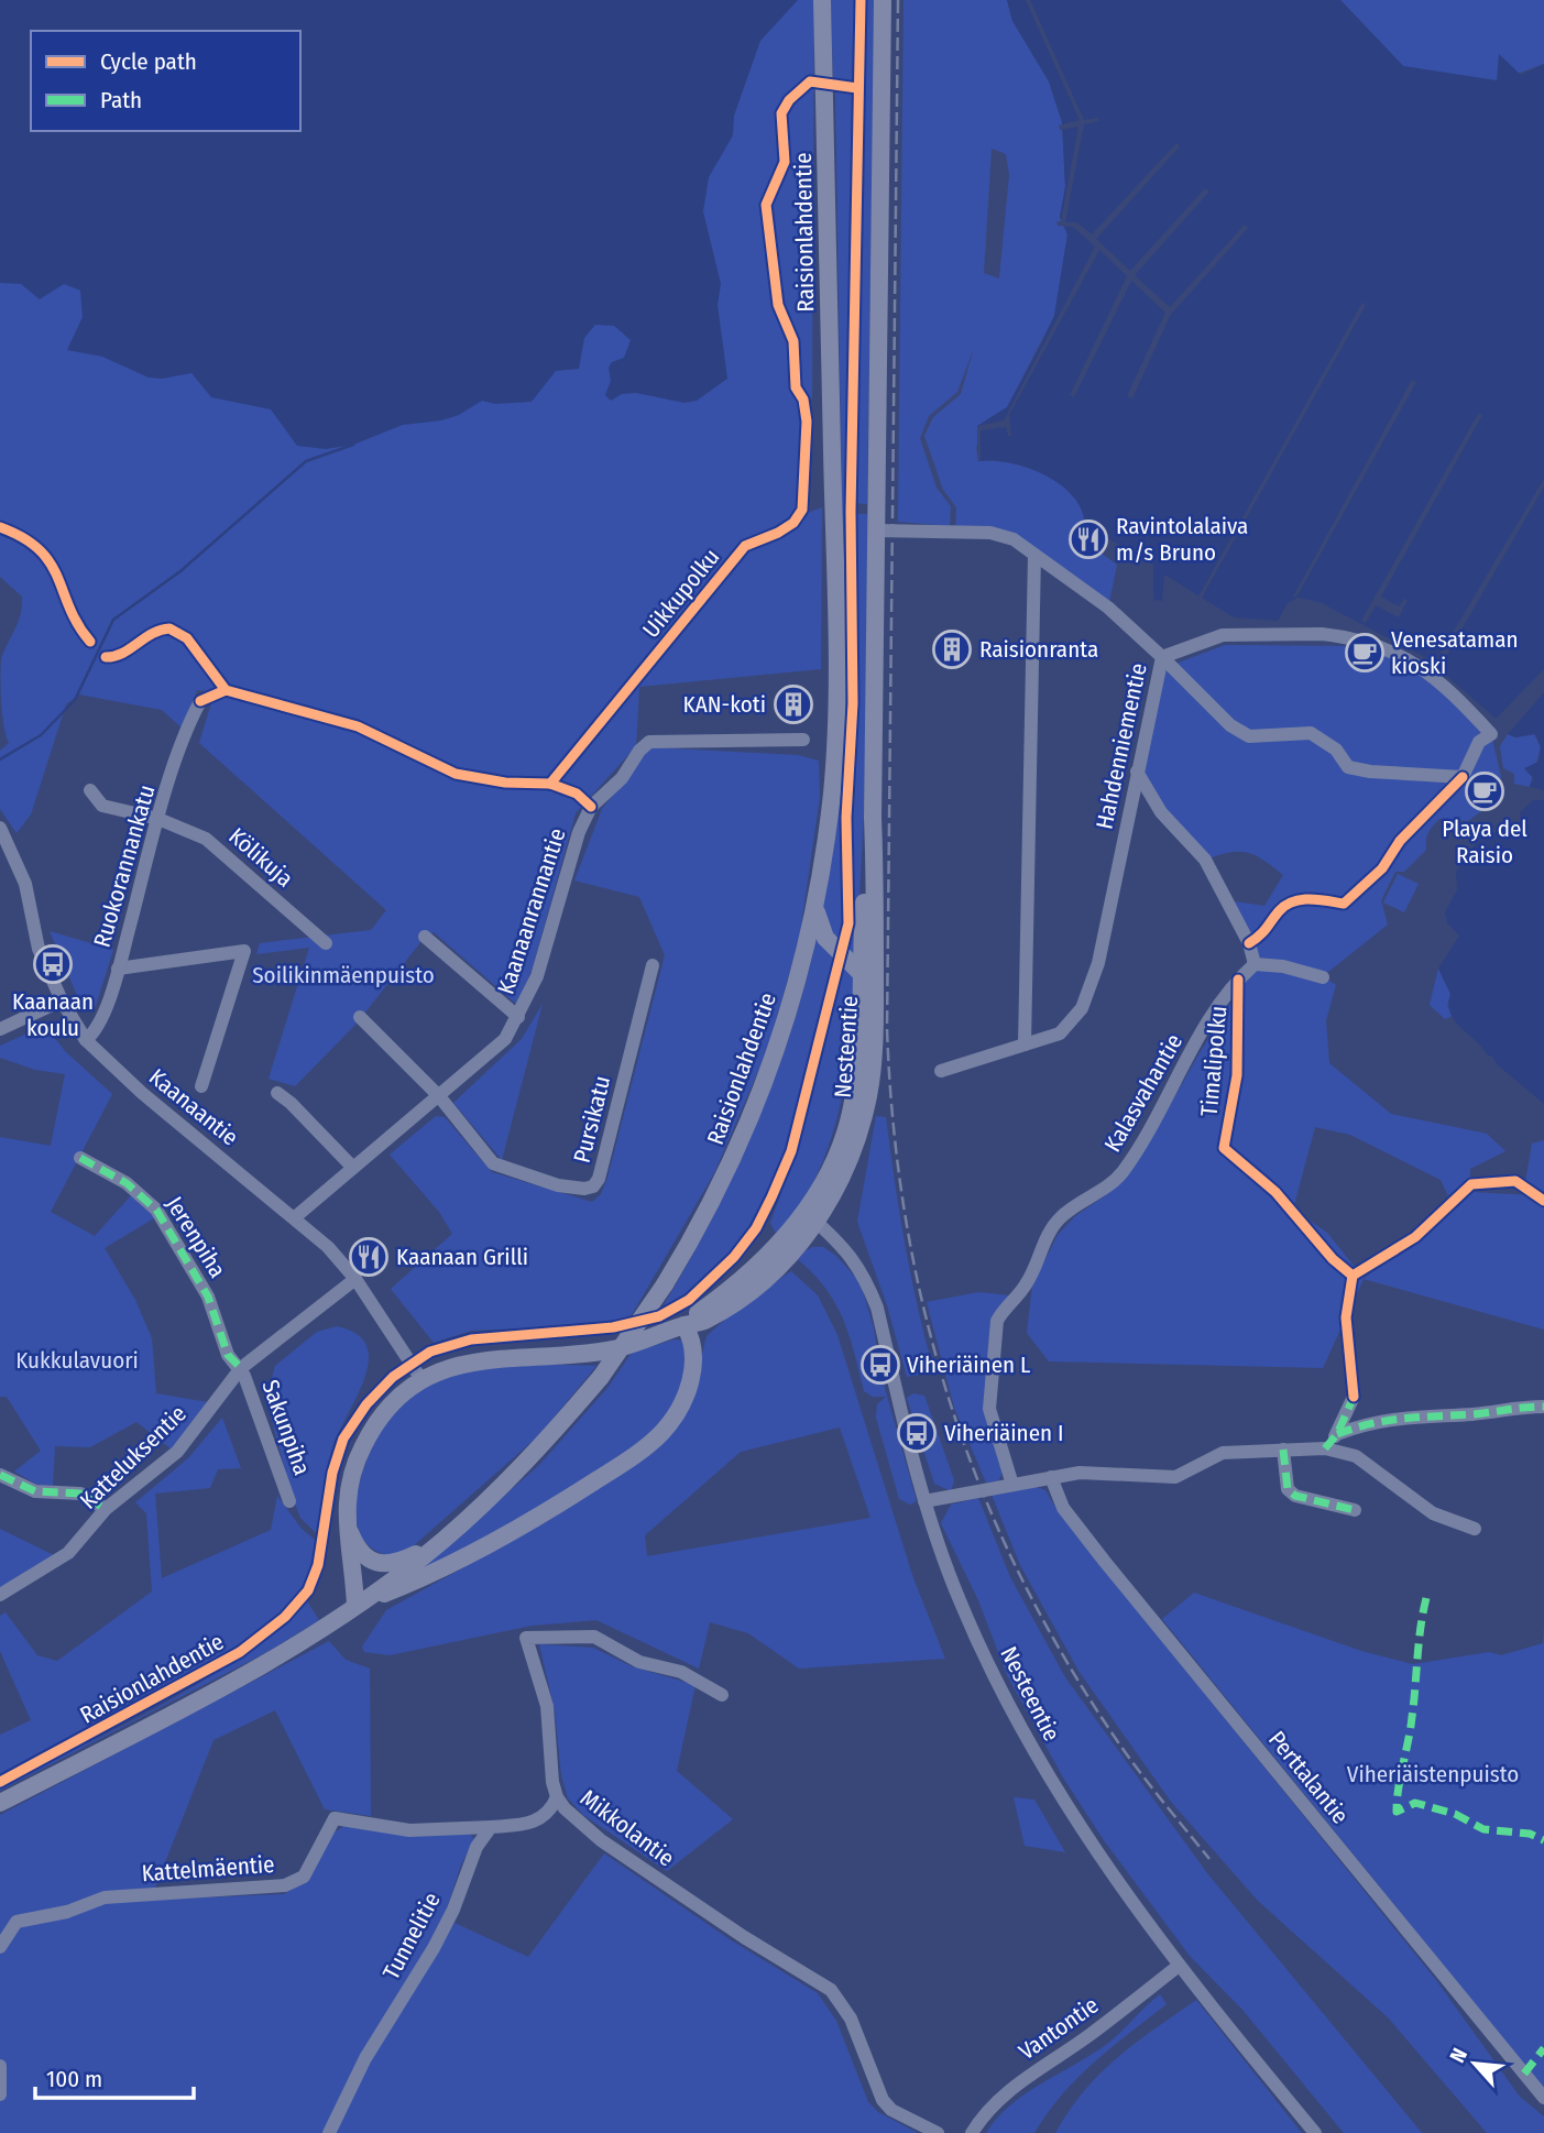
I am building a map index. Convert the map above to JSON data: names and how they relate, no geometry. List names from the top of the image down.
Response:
{
  "streets": {
    "main road": ["Raisionlahdentie", "Nesteentie"],
    "street": [
      "Hahdenniementie",
      "Kölikuja",
      "Ruokorannankatu",
      "Kaanaanrannantie",
      "Kalasvahantie",
      "Kaanaantie",
      "Pursikatu",
      "Jerenpiha",
      "Sakunpiha",
      "Katteluksentie",
      "Perttalantie",
      "Mikkolantie",
      "Kattelmäentie",
      "Tunnelitie",
      "Vantontie"
    ],
    "cycle path": ["Uikkupolku", "Timalipolku"]
  },
  "crossings": [
    ["Hahdenniementie", "Nesteentie"],
    ["Kölikuja", "Ruokorannankatu"],
    ["Ruokorannankatu", "Kaanaantie"],
    ["Kaanaanrannantie", "Kaanaantie"],
    ["Kaanaanrannantie", "Pursikatu"],
    ["Nesteentie", "Vantontie"],
    ["Kaanaantie", "Katteluksentie"],
    ["Jerenpiha", "Sakunpiha"],
    ["Jerenpiha", "Katteluksentie"],
    ["Sakunpiha", "Katteluksentie"],
    ["Kattelmäentie", "Tunnelitie"]
  ],
  "parks": ["Soilikinmäenpuisto", "Kukkulavuori", "Viheriäistenpuisto"],
  "places": {
    "restaurant": ["Ravintolalaiva m/s Bruno", "Kaanaan Grilli"],
    "building": ["Raisionranta", "KAN-koti"],
    "cafe": ["Venesataman kioski", "Playa del Raisio"],
    "bus stop": ["Kaanaan koulu", "Viheriäinen L", "Viheriäinen I"]
  },
  "legend": ["Cycle path", "Path"],
  "scale_bar": "100 m",
  "north": "top left"
}
